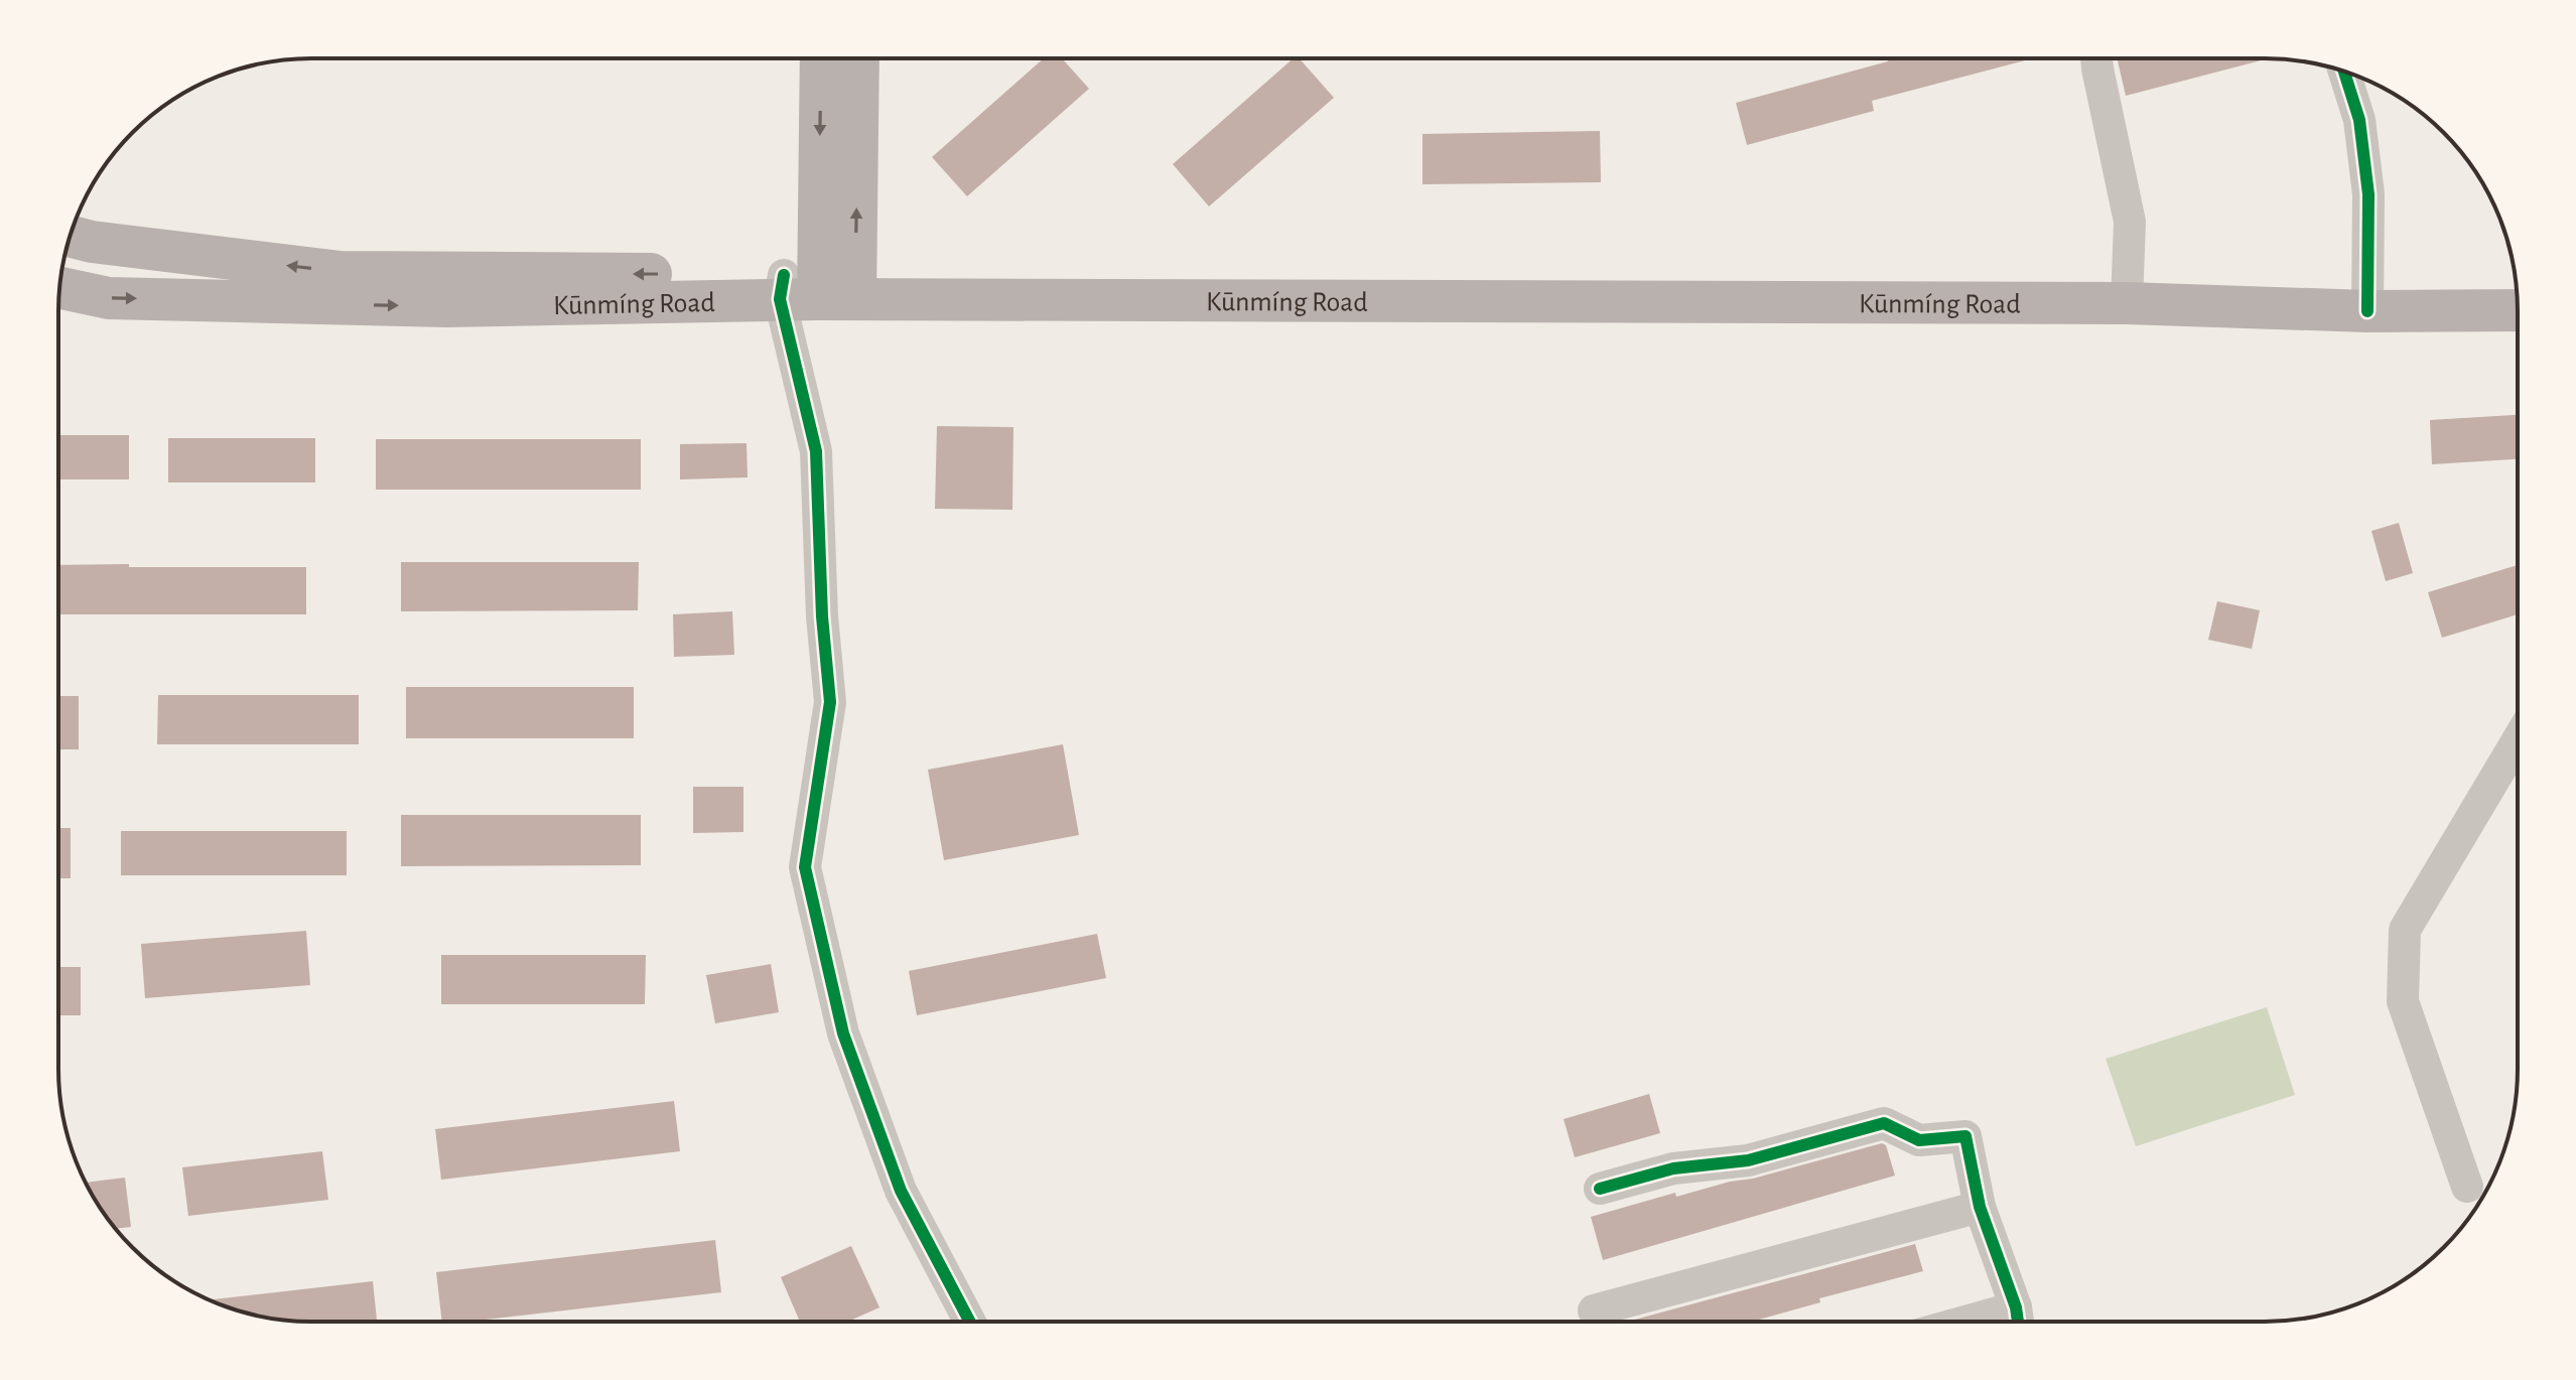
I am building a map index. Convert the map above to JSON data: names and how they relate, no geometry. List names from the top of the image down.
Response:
{
  "streets": {
    "main road": ["Kūnmíng Road"]
  }
}
